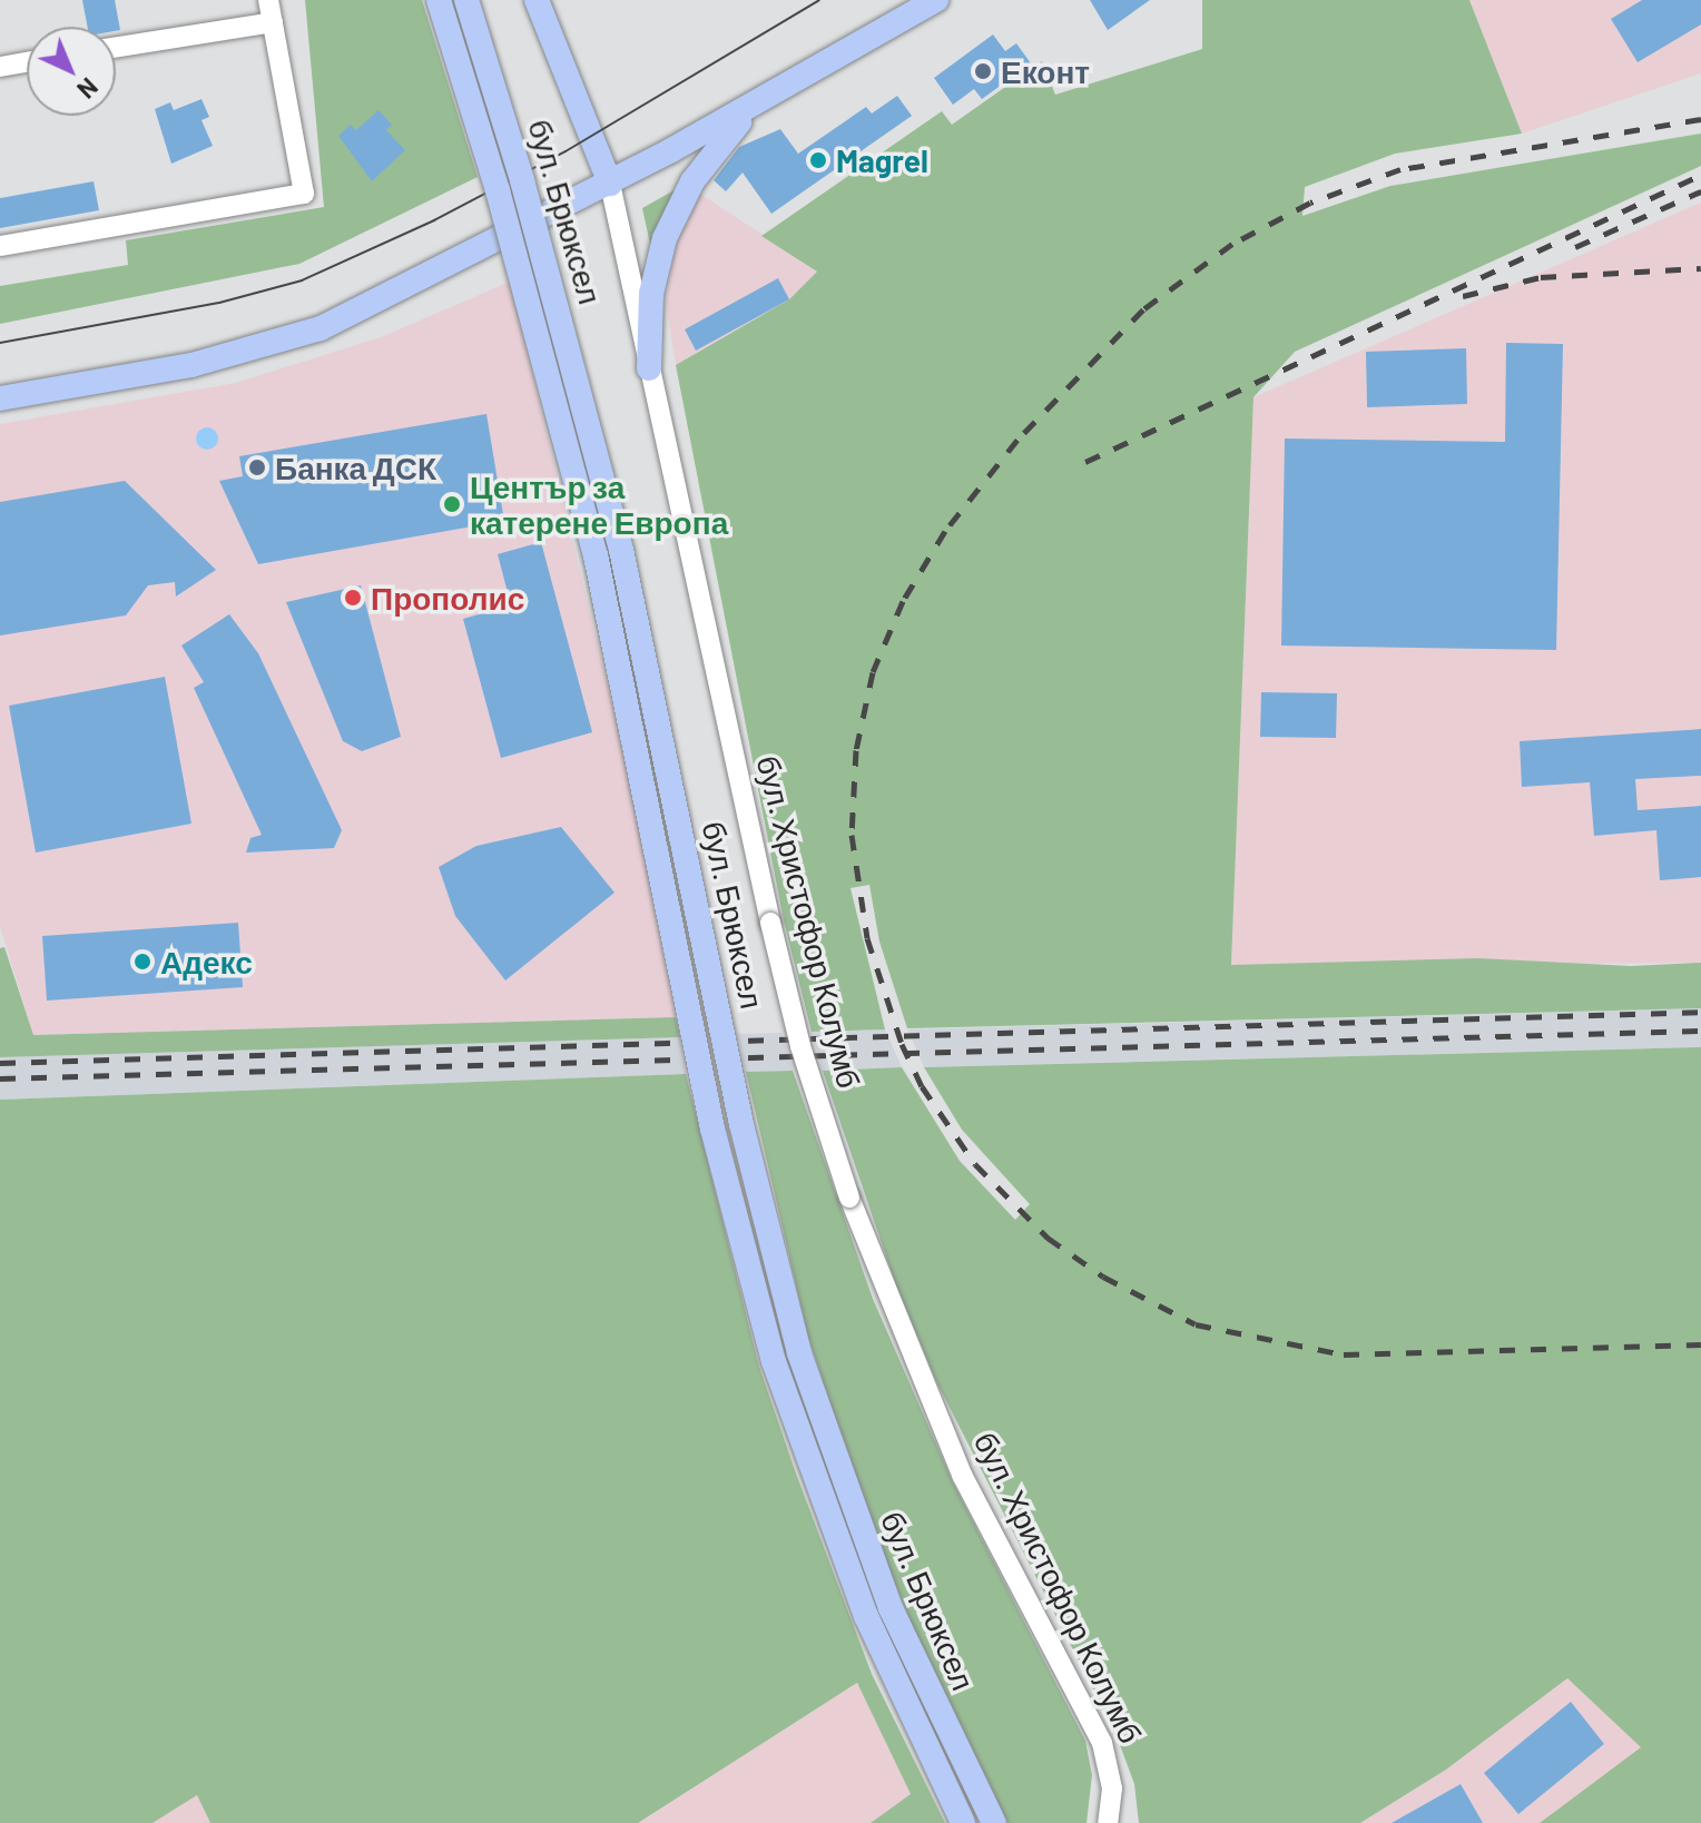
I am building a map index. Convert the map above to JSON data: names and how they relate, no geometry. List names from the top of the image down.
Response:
{
  "streets": {
    "main road": ["бул. Брюксел", "бул. Христофор Колумб"]
  },
  "places": [
    "Еконт",
    "Magrel",
    "Банка ДСК",
    "Център за катерене Европа",
    "Прополис",
    "Адекс"
  ],
  "north": "bottom right"
}
